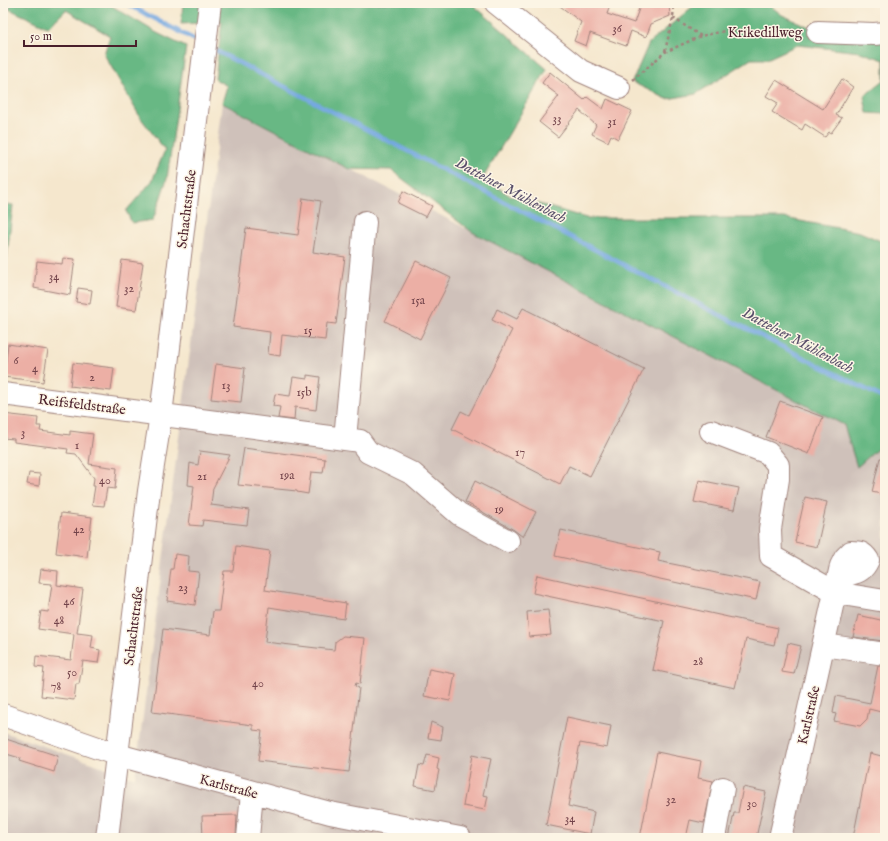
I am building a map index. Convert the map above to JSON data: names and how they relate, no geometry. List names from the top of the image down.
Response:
{
  "streets": {
    "street": [
      "Krikedillweg",
      "Schachtstraße",
      "Reifsfeldstraße",
      "Karlstraße"
    ]
  },
  "crossings": [
    ["Schachtstraße", "Reifsfeldstraße"],
    ["Schachtstraße", "Karlstraße"]
  ],
  "water": ["Dattelner Mühlenbach"],
  "house_numbers": [
    "36",
    "33",
    "31",
    "34",
    "32",
    "15a",
    "15",
    "6",
    "4",
    "2",
    "13",
    "15b",
    "3",
    "1",
    "17",
    "19a",
    "21",
    "40",
    "19",
    "42",
    "23",
    "46",
    "48",
    "28",
    "50",
    "40",
    "78",
    "32",
    "30",
    "34"
  ],
  "scale_bar": "50 m"
}
